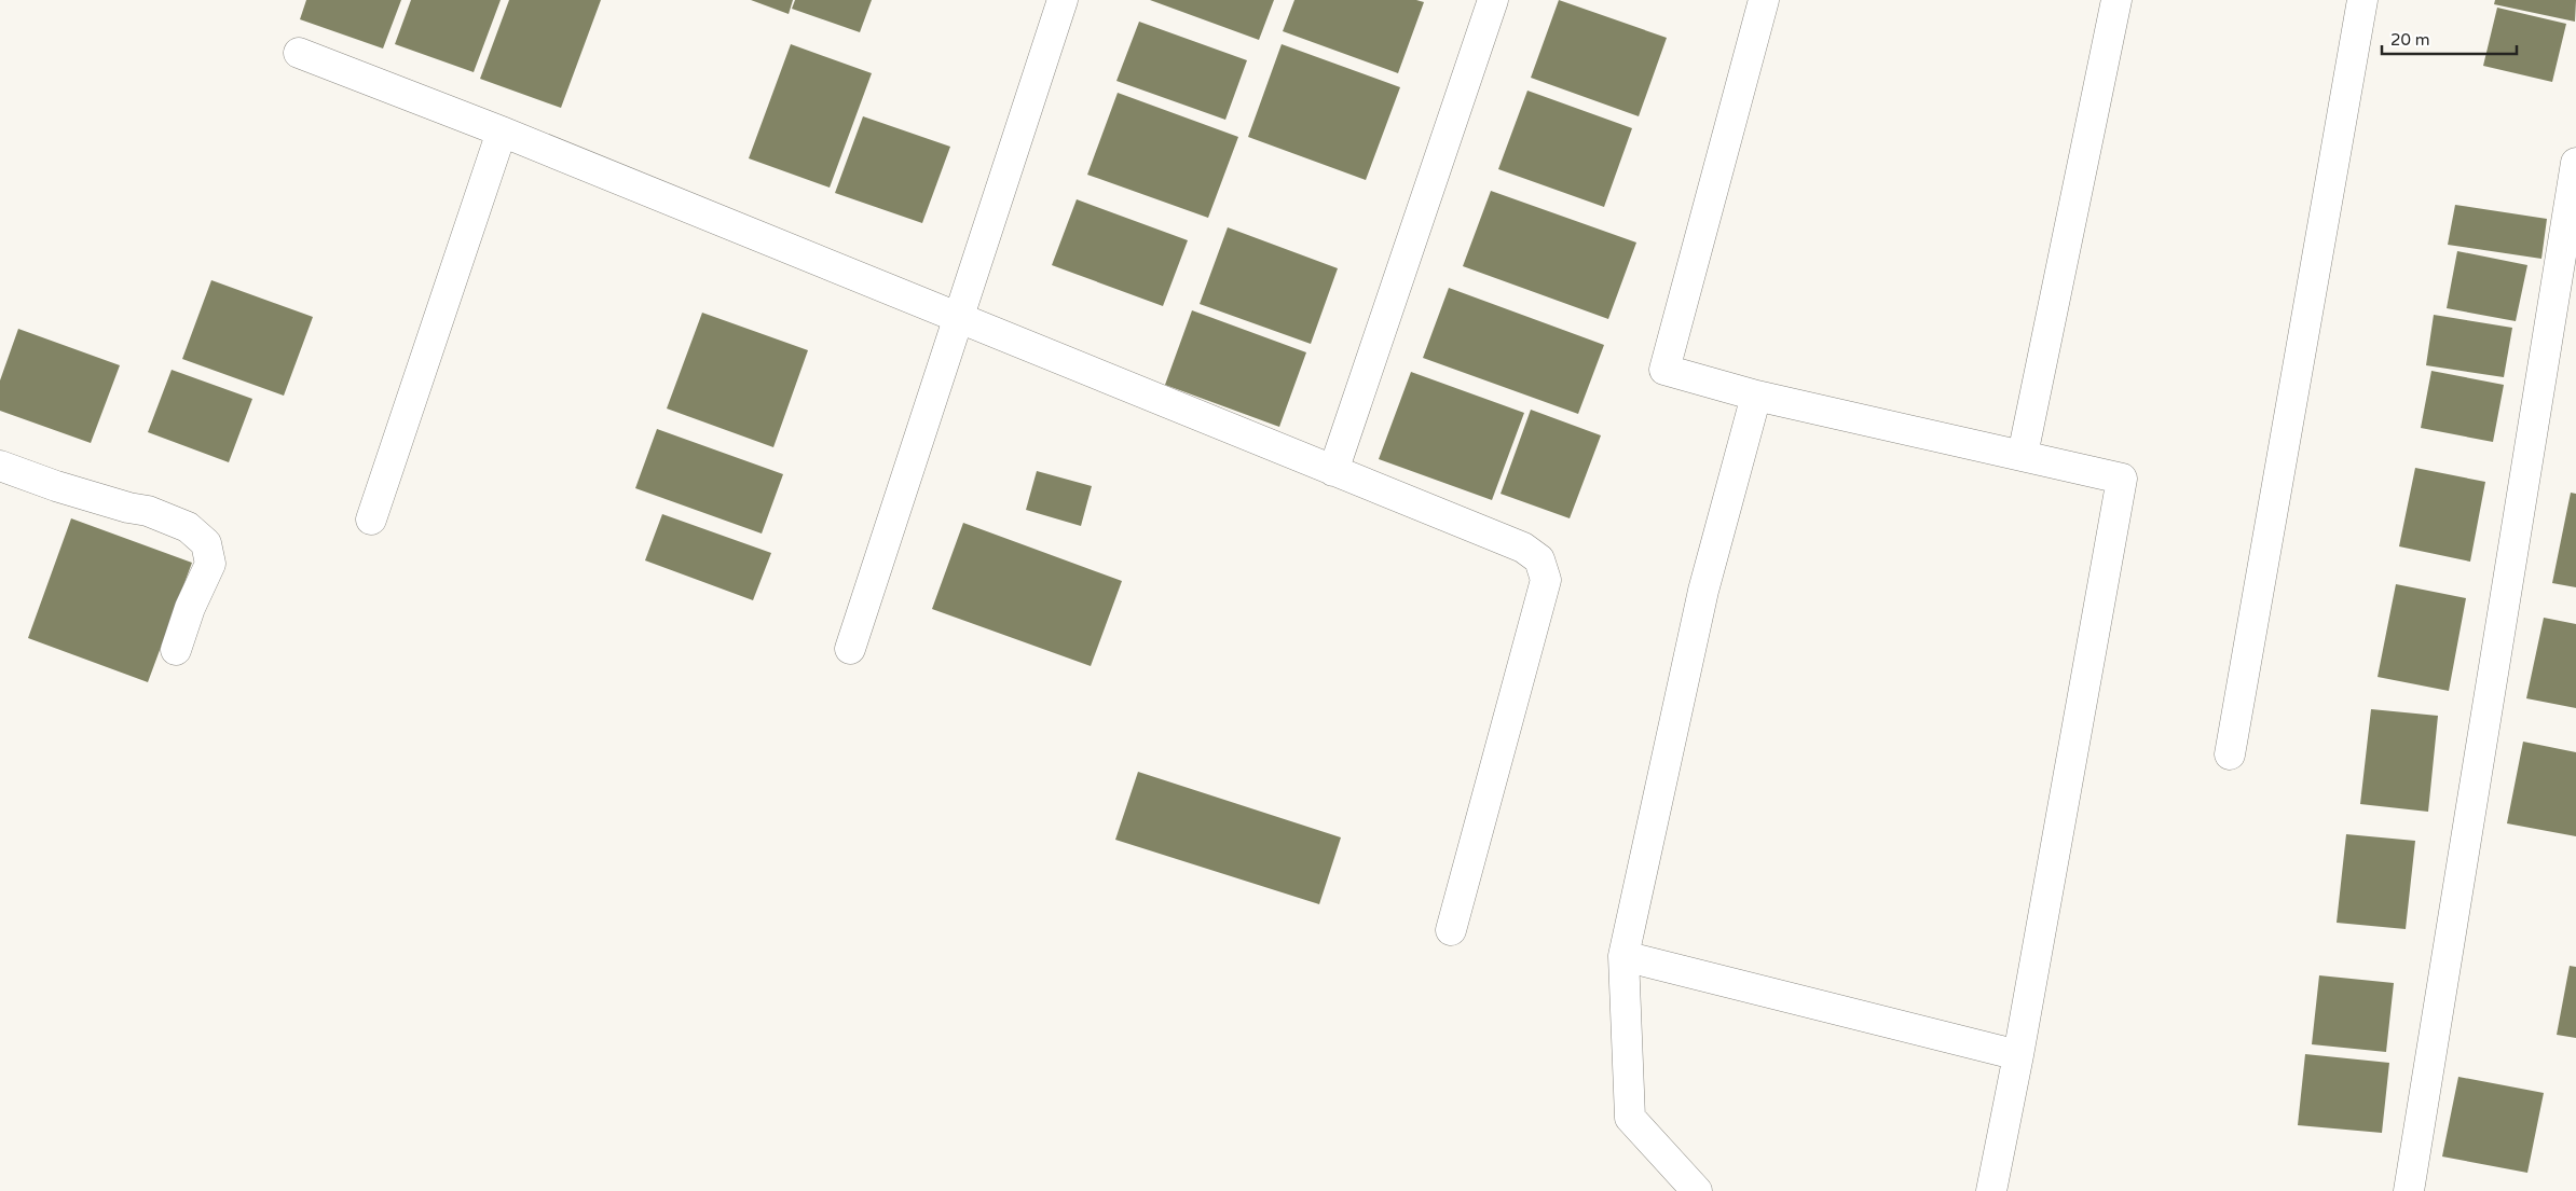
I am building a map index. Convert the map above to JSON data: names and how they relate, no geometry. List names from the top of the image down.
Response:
{
  "scale_bar": "20 m"
}
